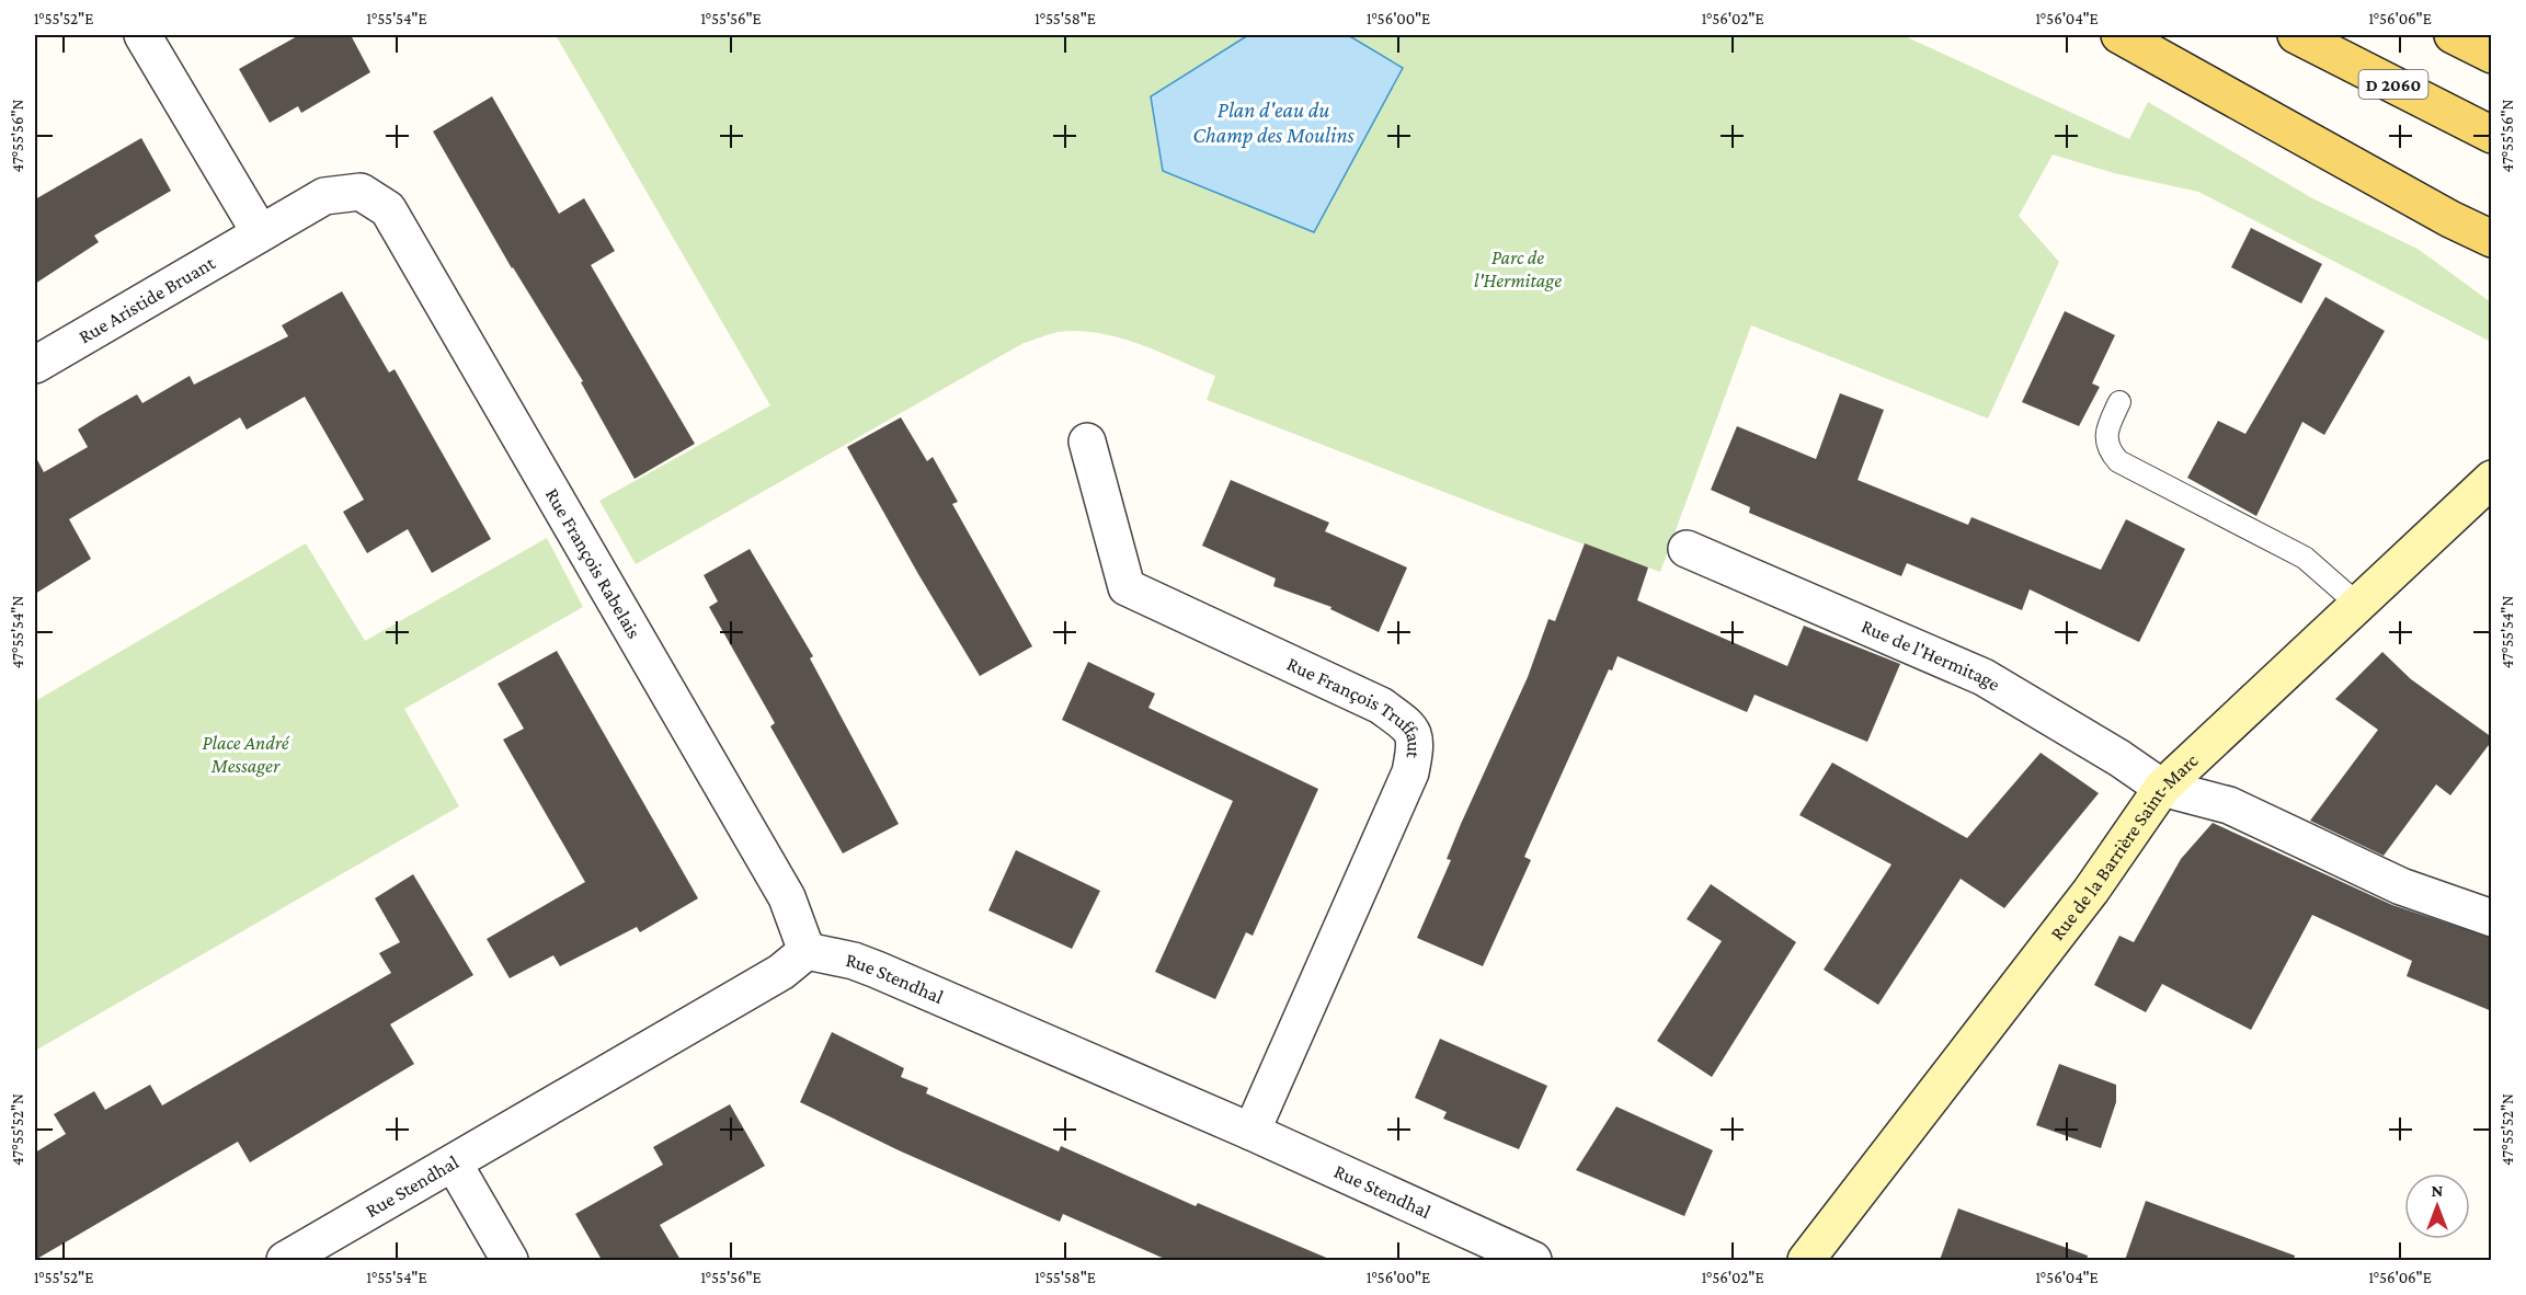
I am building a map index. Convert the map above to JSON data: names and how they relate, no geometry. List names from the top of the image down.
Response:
{
  "streets": {
    "main road": ["D 2060", "Rue de la Barrière Saint-Marc"],
    "street": [
      "Rue Aristide Bruant",
      "Rue François Rabelais",
      "Rue de l'Hermitage",
      "Rue François Truffaut",
      "Rue Stendhal"
    ]
  },
  "crossings": [
    ["Rue Aristide Bruant", "Rue François Rabelais"],
    ["Rue François Rabelais", "Rue Stendhal"],
    ["Rue de l'Hermitage", "Rue de la Barrière Saint-Marc"],
    ["Rue François Truffaut", "Rue Stendhal"]
  ],
  "water": ["Plan d'eau du Champ des Moulins"],
  "parks": ["Parc de l'Hermitage", "Place André Messager"],
  "north": "top",
  "coordinates": [
    "1°55'52\"E",
    "1°55'54\"E",
    "1°55'56\"E",
    "1°55'58\"E",
    "1°56'00\"E",
    "1°56'02\"E",
    "1°56'04\"E",
    "1°56'06\"E",
    "47°55'56\"N",
    "47°55'54\"N",
    "47°55'52\"N"
  ]
}
